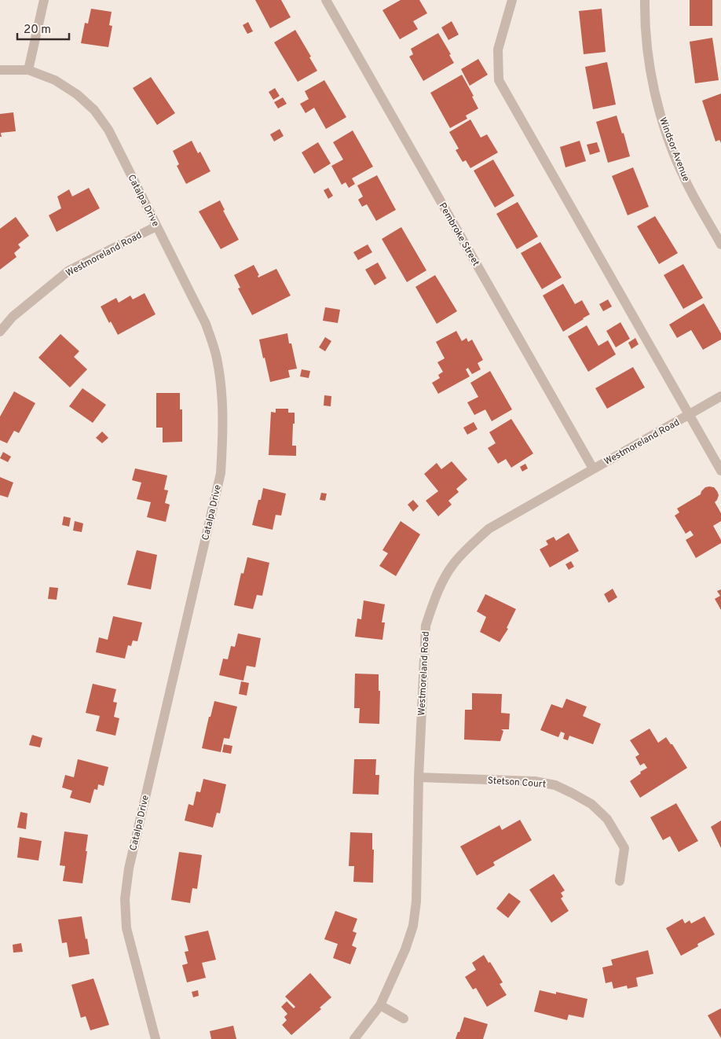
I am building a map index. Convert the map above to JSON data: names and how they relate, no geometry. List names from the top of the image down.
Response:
{
  "streets": {
    "street": [
      "Windsor Avenue",
      "Catalpa Drive",
      "Pembroke Street",
      "Westmoreland Road",
      "Stetson Court"
    ]
  },
  "crossings": [
    ["Catalpa Drive", "Westmoreland Road"],
    ["Pembroke Street", "Westmoreland Road"],
    ["Westmoreland Road", "Stetson Court"]
  ],
  "scale_bar": "20 m"
}
